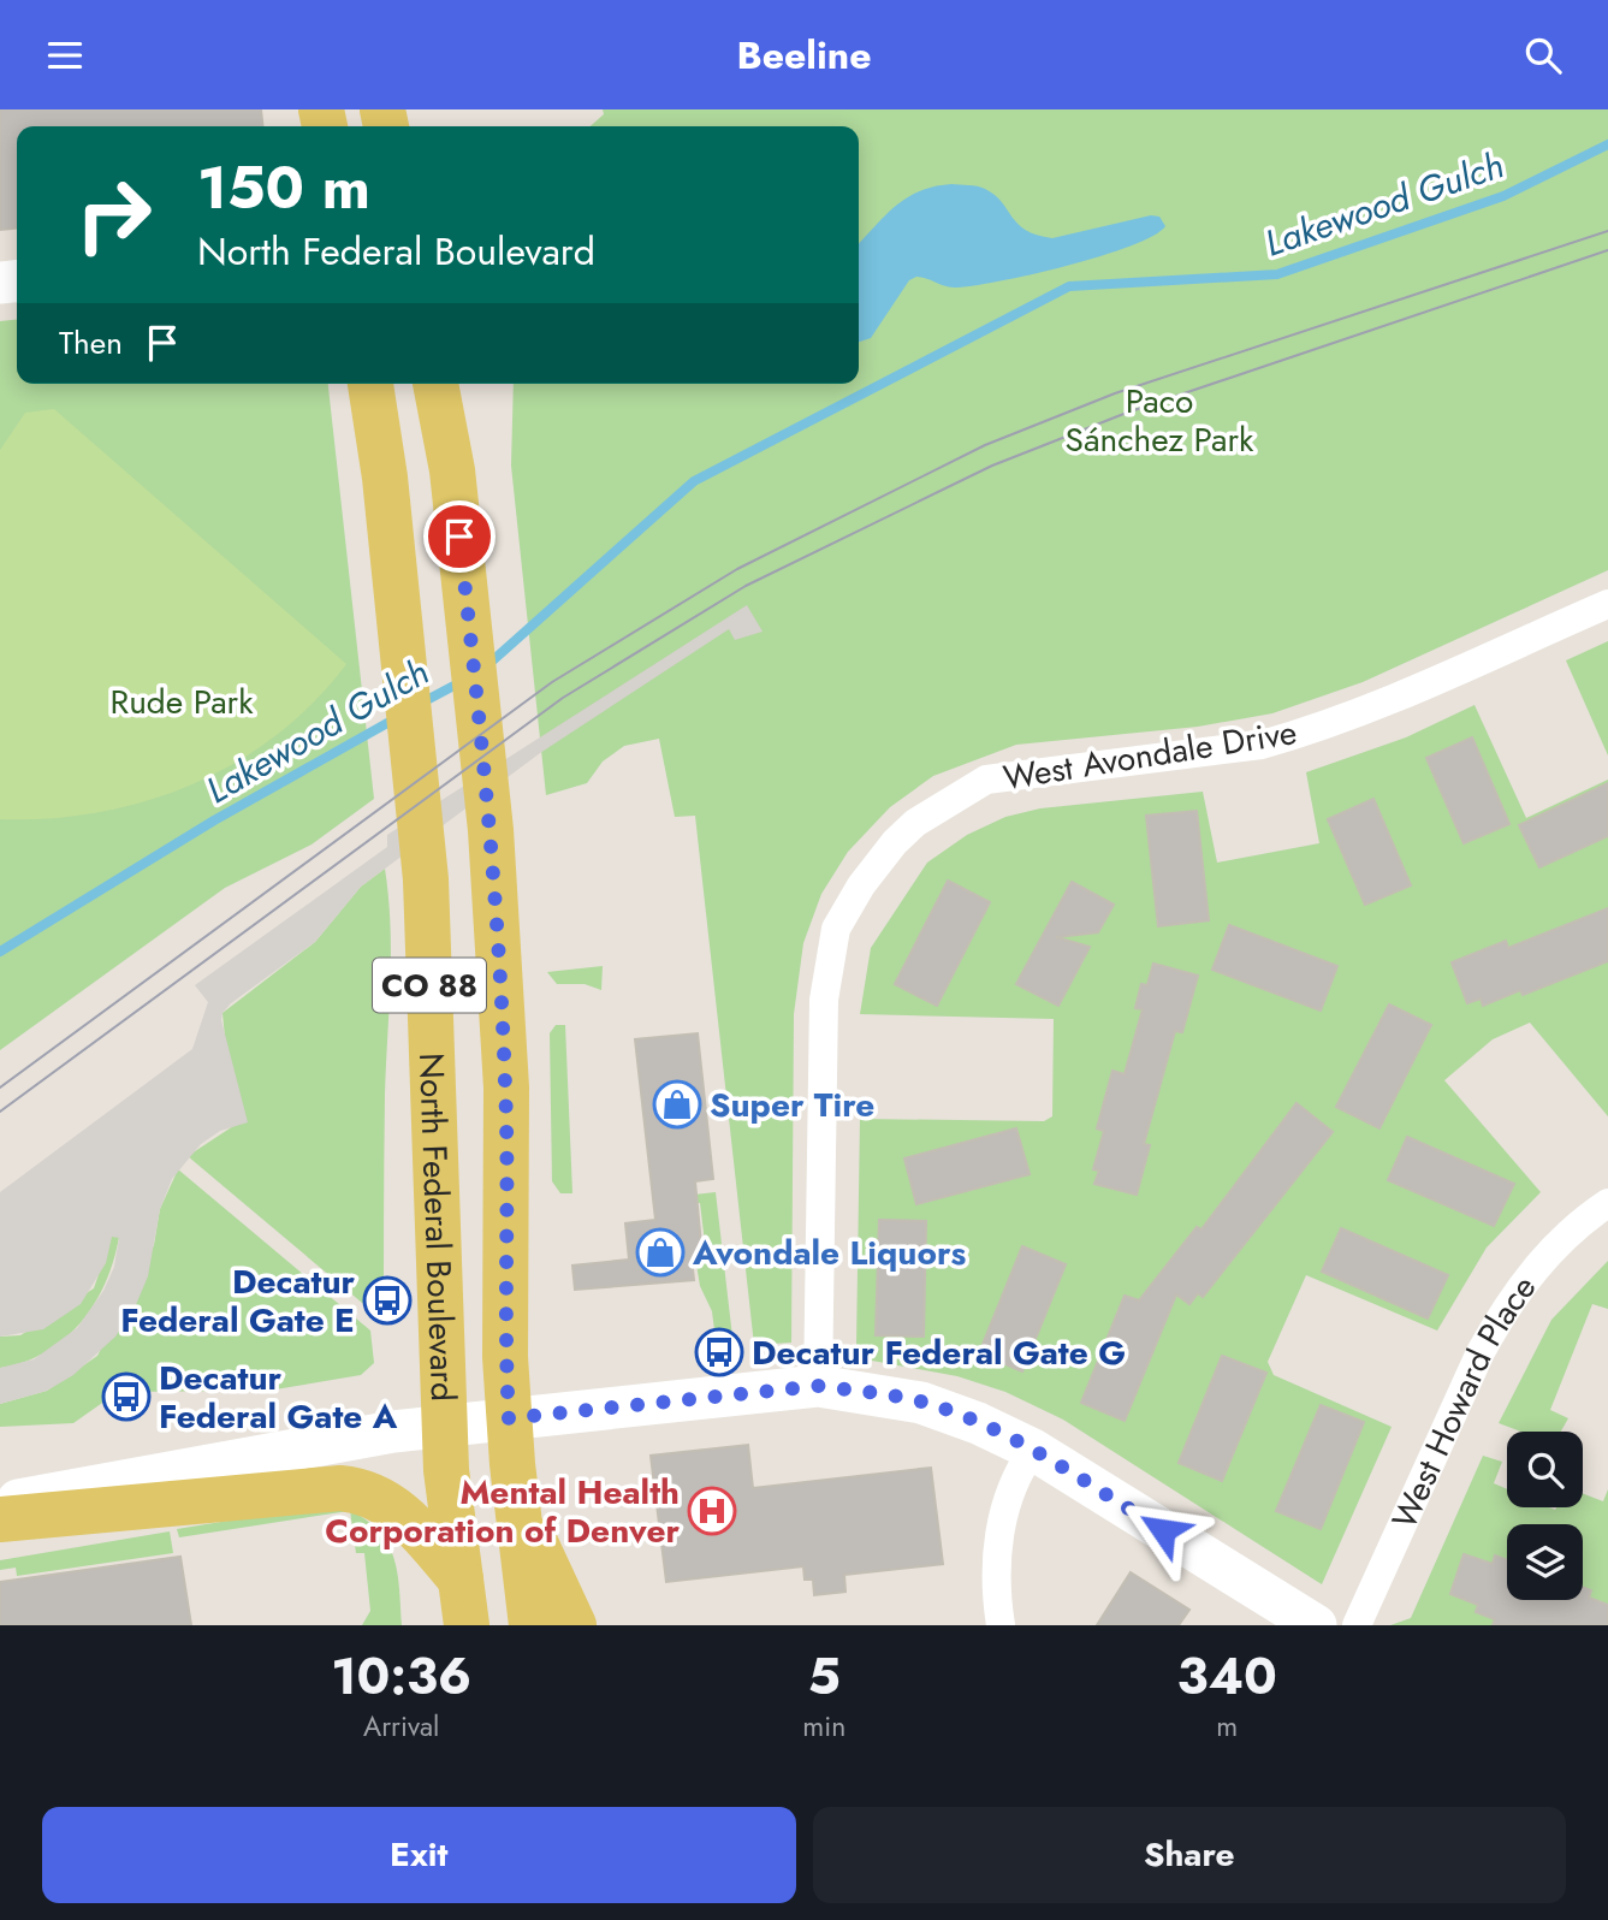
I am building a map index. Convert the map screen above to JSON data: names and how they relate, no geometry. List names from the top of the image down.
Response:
{
  "streets": {
    "main road": ["CO 88", "North Federal Boulevard"],
    "street": ["West Avondale Drive", "West Howard Place"]
  },
  "water": ["Lakewood Gulch"],
  "parks": ["Paco Sánchez Park", "Rude Park"],
  "places": {
    "shop": ["Super Tire", "Avondale Liquors"],
    "bus stop": ["Decatur Federal Gate E", "Decatur Federal Gate G", "Decatur Federal Gate A"],
    "hospital": ["Mental Health Corporation of Denver"]
  },
  "page": {
    "header": "Beeline",
    "turn": ["150 m", "North Federal Boulevard"],
    "then": "Then",
    "eta": [
      "10:36",
      "Arrival",
      "5",
      "min",
      "340",
      "m"
    ],
    "buttons": ["Exit", "Share"]
  }
}
